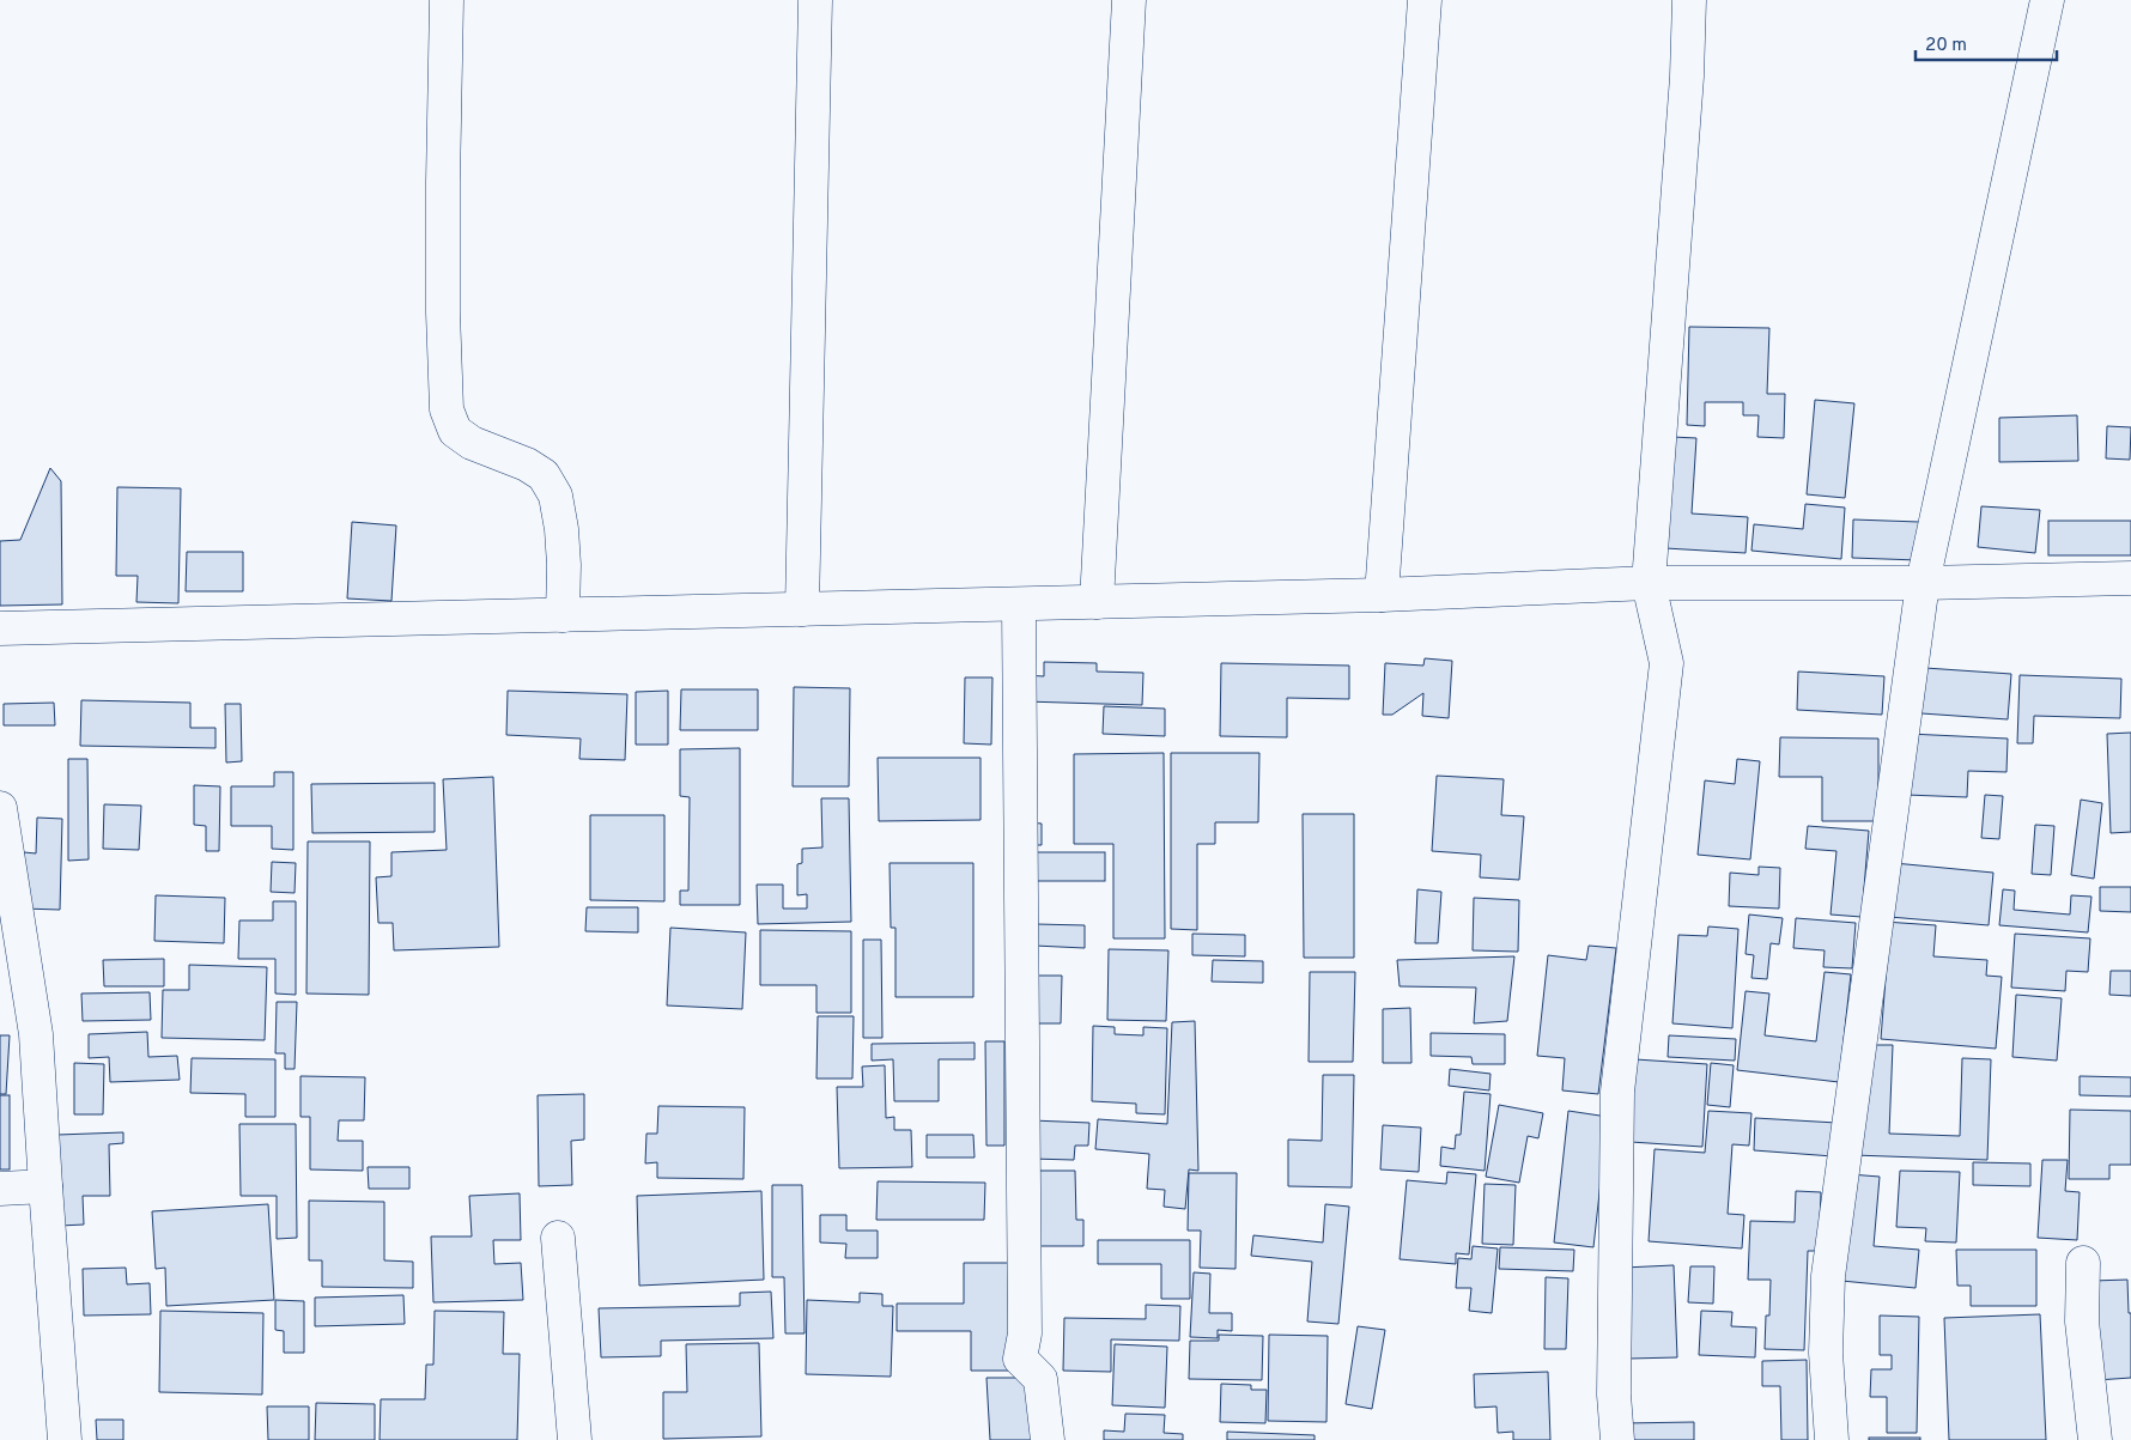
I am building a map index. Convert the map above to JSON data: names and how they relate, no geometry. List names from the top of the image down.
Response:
{
  "scale_bar": "20 m"
}
